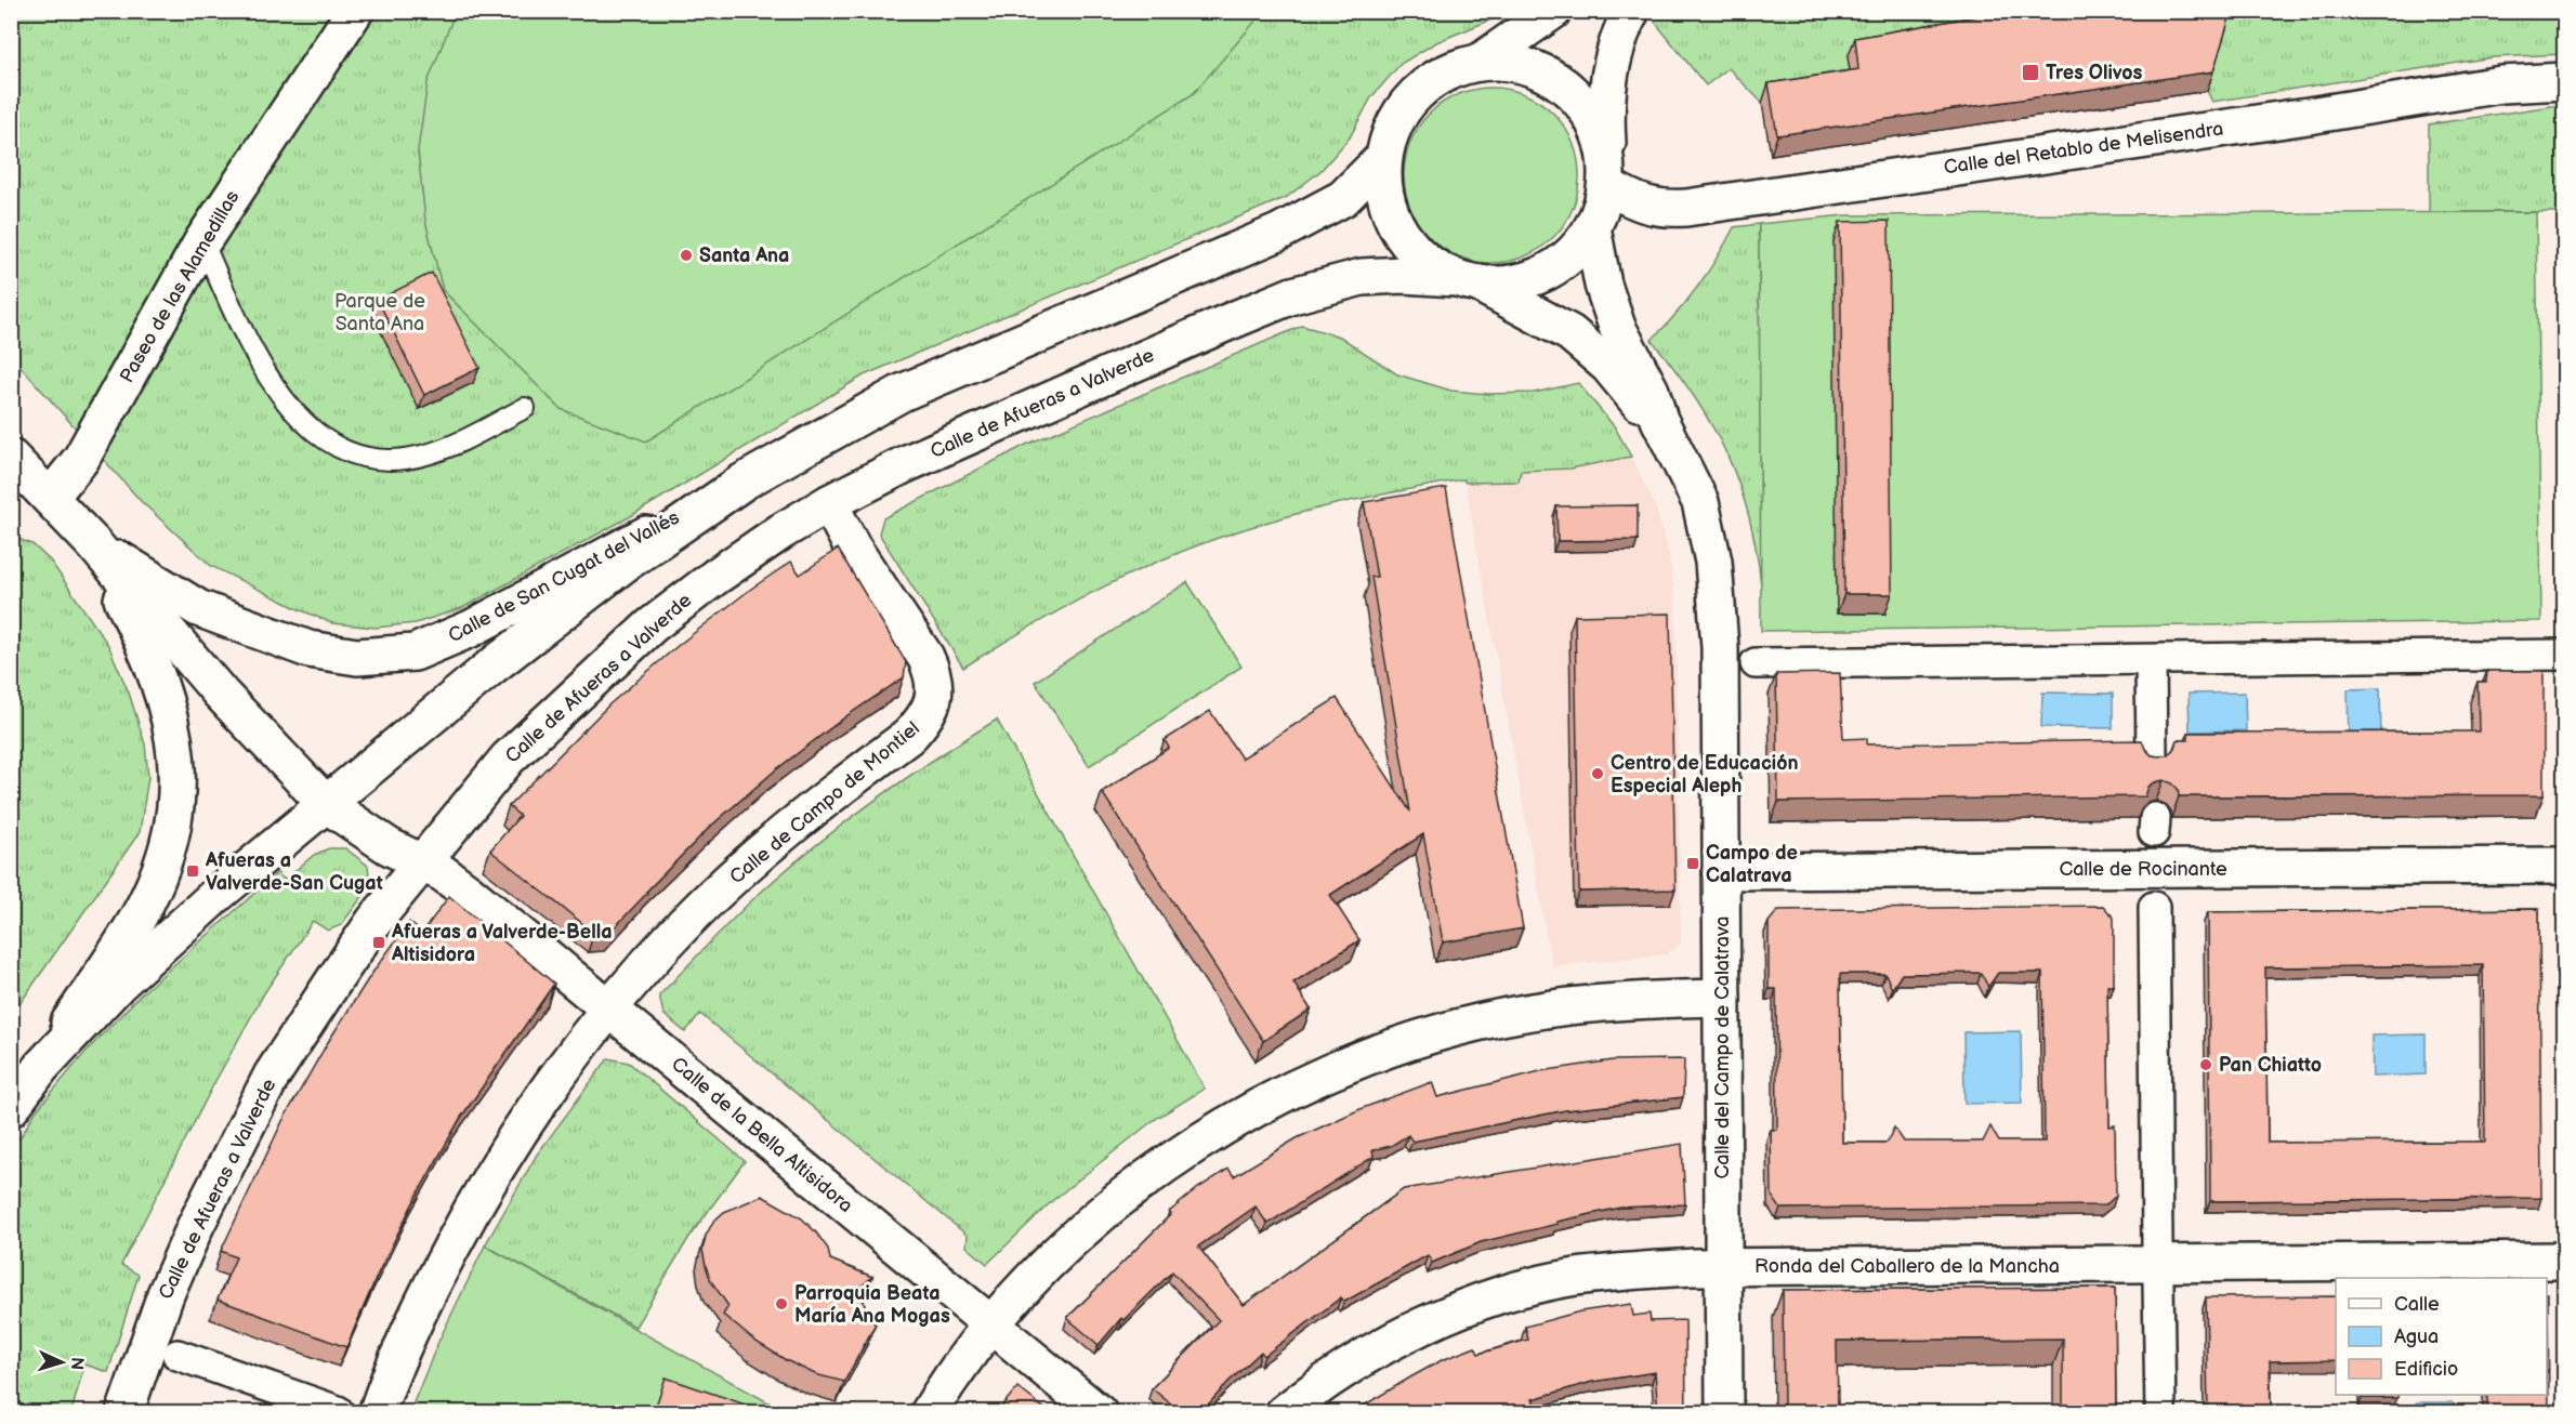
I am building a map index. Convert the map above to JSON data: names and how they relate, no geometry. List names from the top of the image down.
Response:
{
  "streets": {
    "street": [
      "Calle del Retablo de Melisendra",
      "Paseo de las Alamedillas",
      "Calle de Afueras a Valverde",
      "Calle de San Cugat del Vallés",
      "Calle de Campo de Montiel",
      "Calle de Rocinante",
      "Calle del Campo de Calatrava",
      "Calle de la Bella Altisidora",
      "Ronda del Caballero de la Mancha"
    ]
  },
  "crossings": [
    ["Calle del Retablo de Melisendra", "Calle de Afueras a Valverde"],
    ["Calle del Retablo de Melisendra", "Calle del Campo de Calatrava"],
    ["Paseo de las Alamedillas", "Calle de San Cugat del Vallés"],
    ["Calle de Afueras a Valverde", "Calle de San Cugat del Vallés"],
    ["Calle de Afueras a Valverde", "Calle de Campo de Montiel"],
    ["Calle de Afueras a Valverde", "Calle del Campo de Calatrava"],
    ["Calle de Afueras a Valverde", "Calle de la Bella Altisidora"],
    ["Calle de San Cugat del Vallés", "Calle de la Bella Altisidora"],
    ["Calle de Campo de Montiel", "Calle de la Bella Altisidora"],
    ["Calle de Rocinante", "Calle del Campo de Calatrava"],
    ["Calle del Campo de Calatrava", "Ronda del Caballero de la Mancha"]
  ],
  "parks": ["Parque de Santa Ana"],
  "places": {
    "transit": [
      "Tres Olivos",
      "Campo de Calatrava",
      "Afueras a Valverde-San Cugat",
      "Afueras a Valverde-Bella Altisidora"
    ],
    "other": [
      "Santa Ana",
      "Centro de Educación Especial Aleph",
      "Pan Chiatto",
      "Parroquia Beata María Ana Mogas"
    ]
  },
  "legend": ["Calle", "Agua", "Edificio"],
  "north": "right"
}
